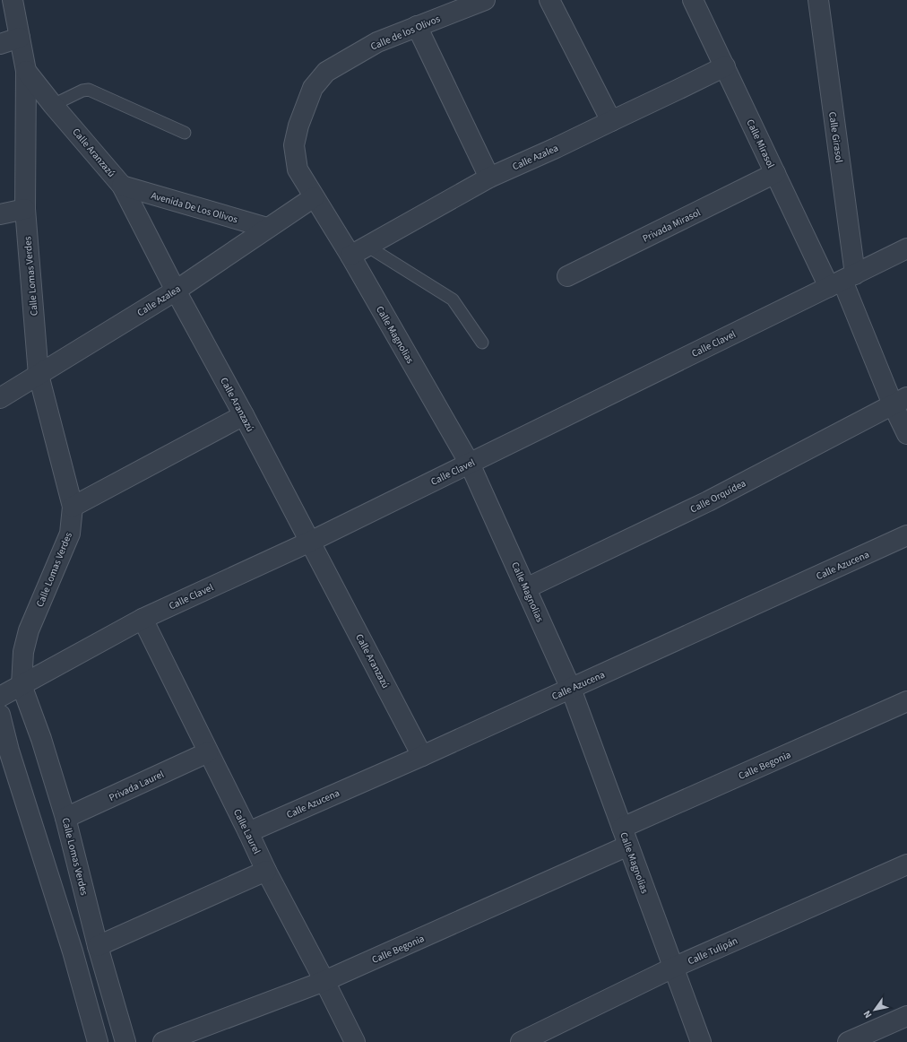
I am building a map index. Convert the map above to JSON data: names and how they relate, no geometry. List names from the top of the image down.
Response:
{
  "streets": {
    "street": [
      "Calle de los Olivos",
      "Calle Girasol",
      "Calle Mirasol",
      "Calle Aranzazú",
      "Calle Azalea",
      "Avenida De Los Olivos",
      "Privada Mirasol",
      "Calle Lomas Verdes",
      "Calle Magnolias",
      "Calle Clavel",
      "Calle Orquídea",
      "Calle Azucena",
      "Calle Begonia",
      "Privada Laurel",
      "Calle Laurel",
      "Calle Tulipán"
    ]
  },
  "crossings": [
    ["Calle de los Olivos", "Calle Magnolias"],
    ["Calle Girasol", "Calle Mirasol"],
    ["Calle Girasol", "Calle Clavel"],
    ["Calle Mirasol", "Calle Azalea"],
    ["Calle Mirasol", "Privada Mirasol"],
    ["Calle Mirasol", "Calle Clavel"],
    ["Calle Mirasol", "Calle Orquídea"],
    ["Calle Aranzazú", "Calle Azalea"],
    ["Calle Aranzazú", "Avenida De Los Olivos"],
    ["Calle Aranzazú", "Calle Lomas Verdes"],
    ["Calle Aranzazú", "Calle Clavel"],
    ["Calle Aranzazú", "Calle Azucena"],
    ["Calle Azalea", "Avenida De Los Olivos"],
    ["Calle Azalea", "Calle Lomas Verdes"],
    ["Calle Azalea", "Calle Magnolias"],
    ["Calle Lomas Verdes", "Calle Clavel"],
    ["Calle Lomas Verdes", "Privada Laurel"],
    ["Calle Magnolias", "Calle Clavel"],
    ["Calle Magnolias", "Calle Orquídea"],
    ["Calle Magnolias", "Calle Azucena"],
    ["Calle Magnolias", "Calle Begonia"],
    ["Calle Magnolias", "Calle Tulipán"],
    ["Calle Clavel", "Calle Laurel"],
    ["Calle Azucena", "Calle Laurel"],
    ["Calle Begonia", "Calle Laurel"],
    ["Privada Laurel", "Calle Laurel"]
  ],
  "north": "bottom left"
}
